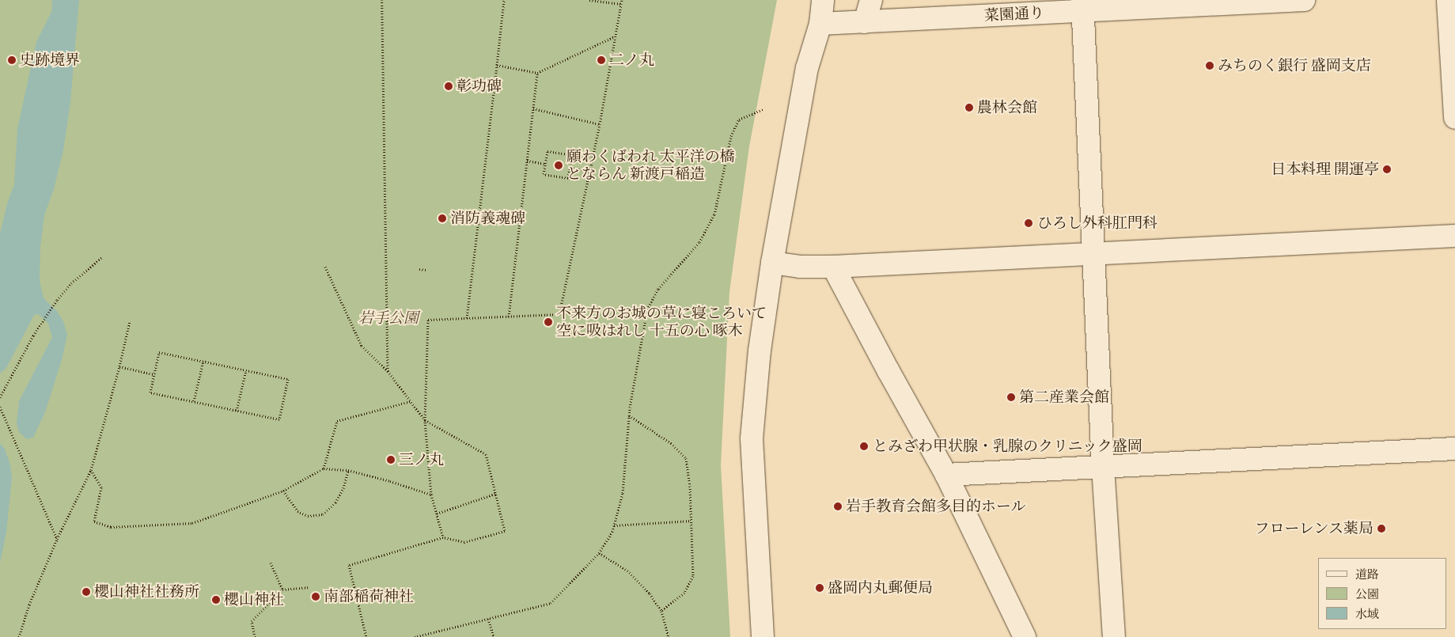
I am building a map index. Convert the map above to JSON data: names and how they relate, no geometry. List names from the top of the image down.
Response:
{
  "streets": {
    "street": ["菜園通り"]
  },
  "parks": ["岩手公園"],
  "places": [
    "史跡境界",
    "二ノ丸",
    "みちのく銀行 盛岡支店",
    "彰功碑",
    "農林会館",
    "願わくばわれ 太平洋の橋 とならん 新渡戸稲造",
    "日本料理 開運亭",
    "消防義魂碑",
    "ひろし外科肛門科",
    "不来方のお城の草に寝ころいて 空に吸はれし 十五の心 啄木",
    "第二産業会館",
    "とみざわ甲状腺・乳腺のクリニック盛岡",
    "三ノ丸",
    "岩手教育会館多目的ホール",
    "フローレンス薬局",
    "盛岡内丸郵便局",
    "櫻山神社社務所",
    "南部稲荷神社",
    "櫻山神社"
  ],
  "legend": ["道路", "公園", "水域"]
}
